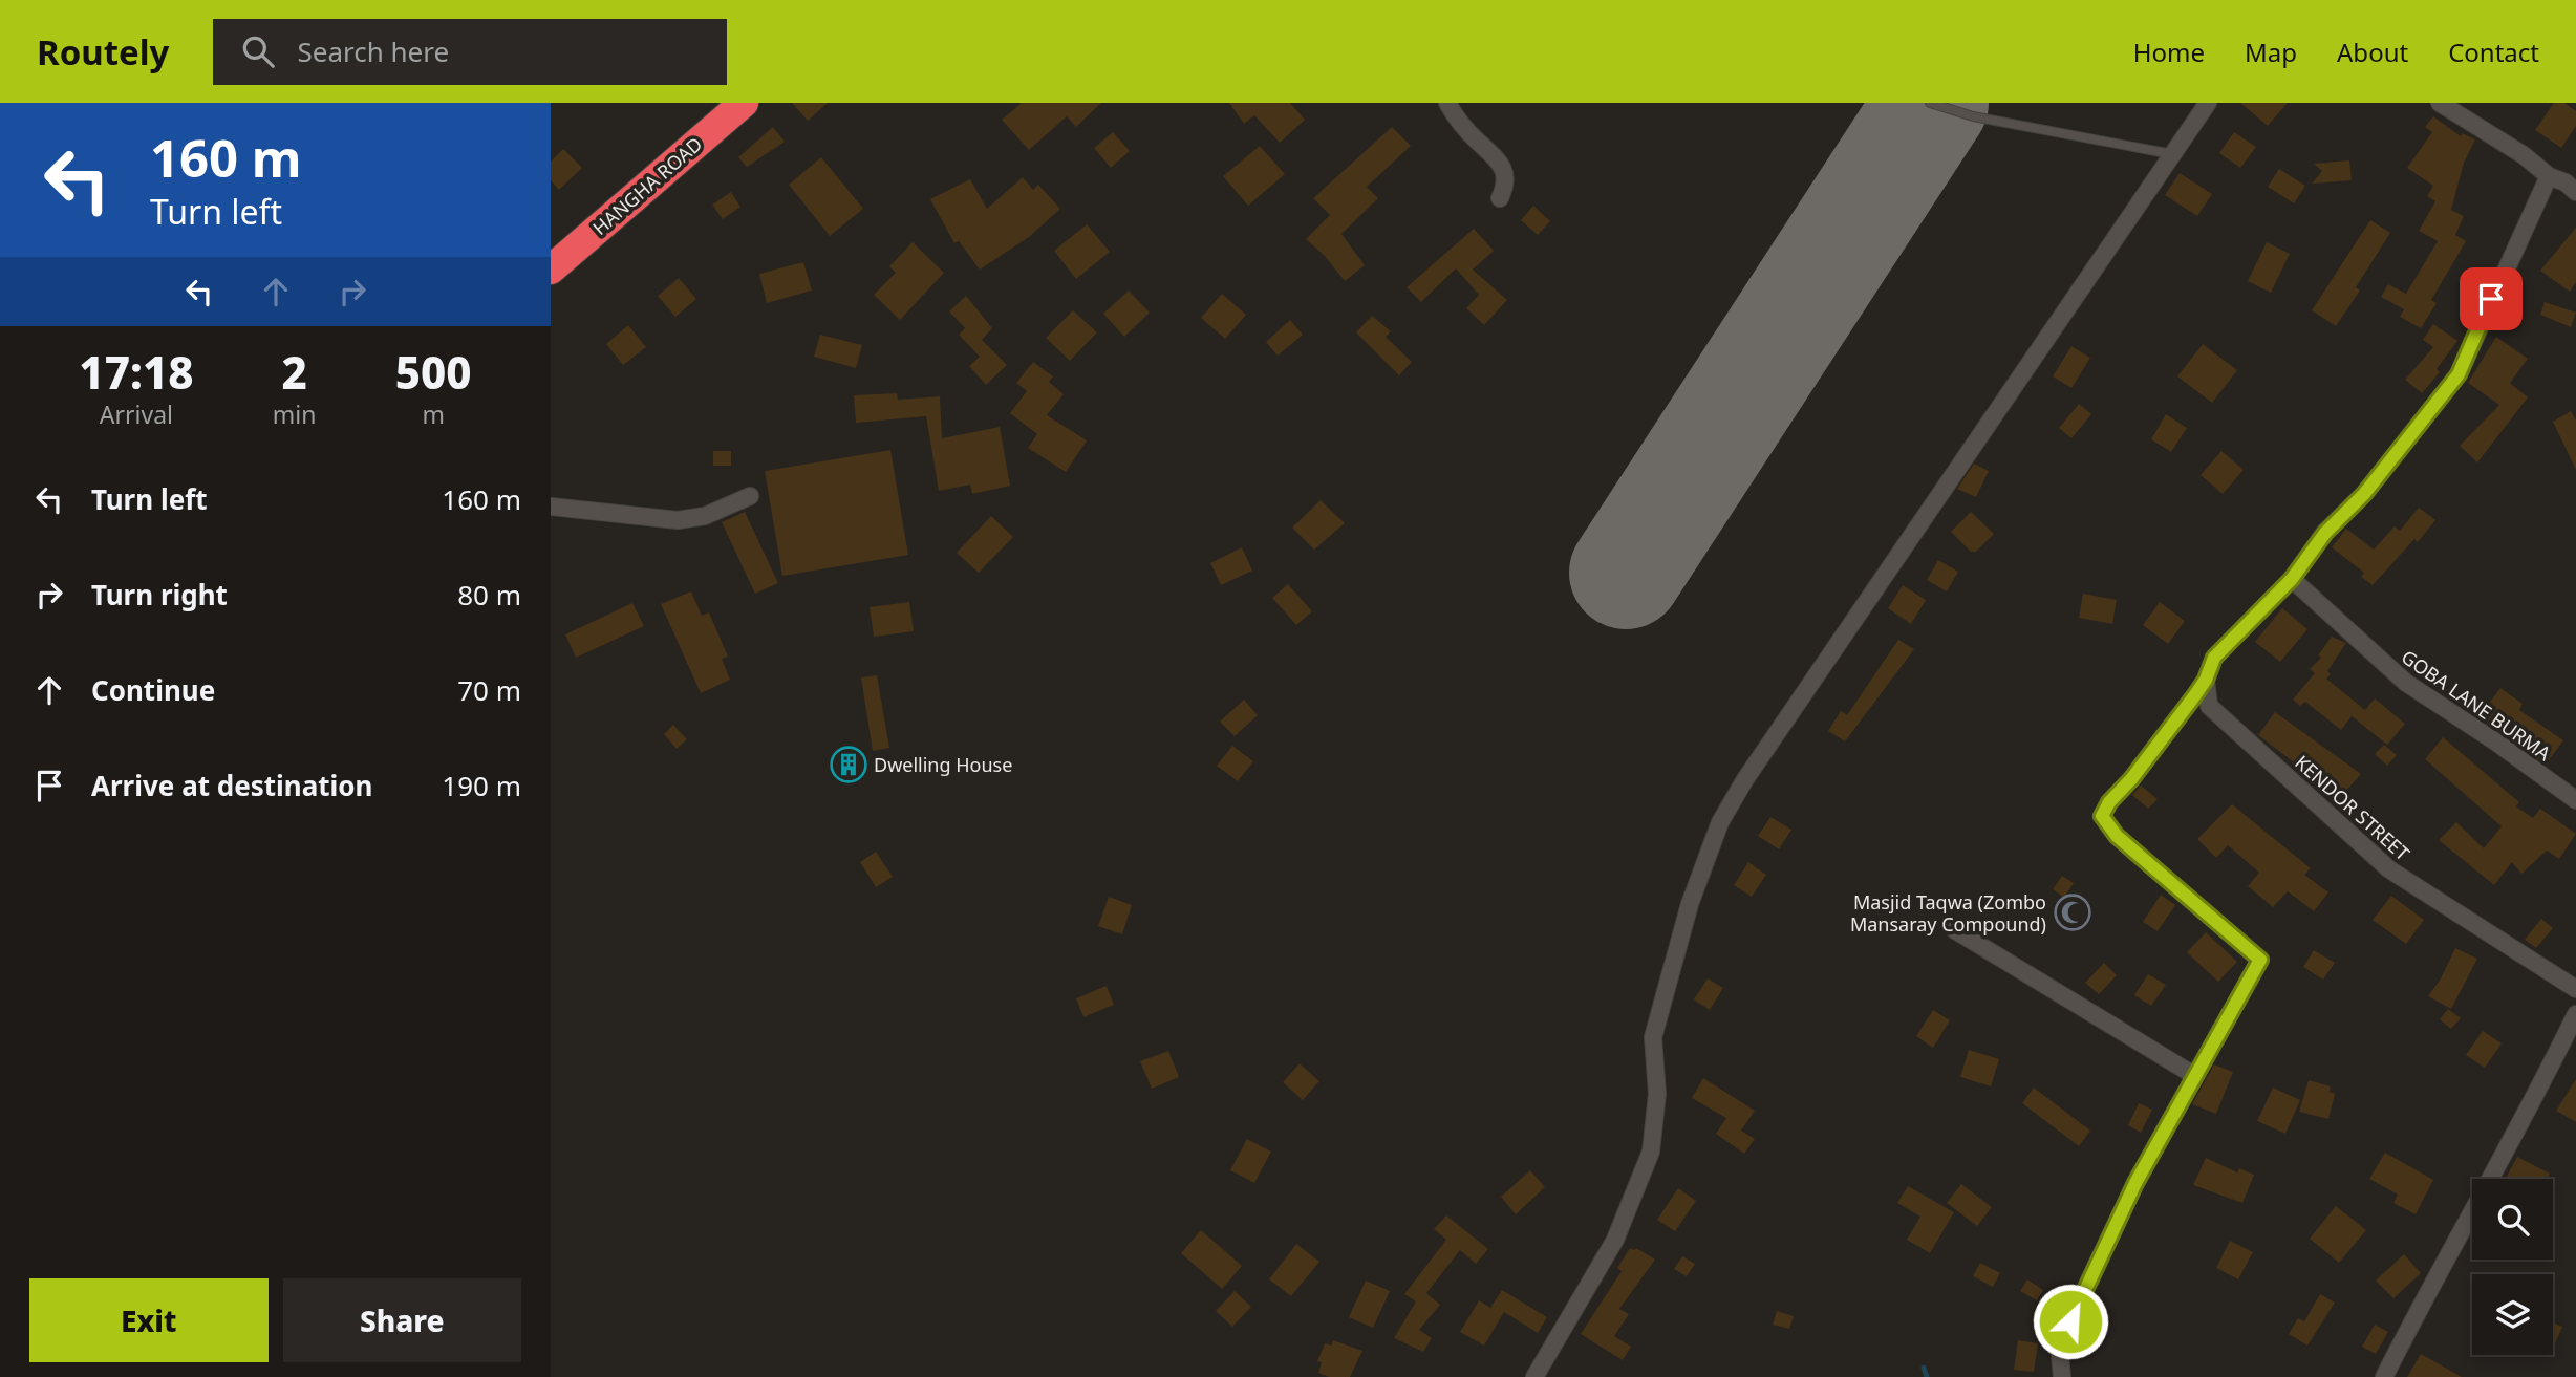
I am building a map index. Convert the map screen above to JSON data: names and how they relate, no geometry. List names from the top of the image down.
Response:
{
  "streets": {
    "highway": ["HANGHA ROAD"],
    "street": ["GOBA LANE BURMA", "KENDOR STREET"]
  },
  "places": {
    "building": ["Dwelling House"],
    "mosque": ["Masjid Taqwa (Zombo Mansaray Compound)"]
  },
  "page": {
    "header": "Routely",
    "search": "Search here",
    "nav": [
      "Home",
      "Map",
      "About",
      "Contact"
    ],
    "turn": ["160 m", "Turn left"],
    "eta": [
      "17:18",
      "Arrival",
      "2",
      "min",
      "500",
      "m"
    ],
    "list": [
      {
        "name": "Turn left",
        "value": "160 m"
      },
      {
        "name": "Turn right",
        "value": "80 m"
      },
      {
        "name": "Continue",
        "value": "70 m"
      },
      {
        "name": "Arrive at destination",
        "value": "190 m"
      }
    ],
    "buttons": ["Exit", "Share"]
  }
}
